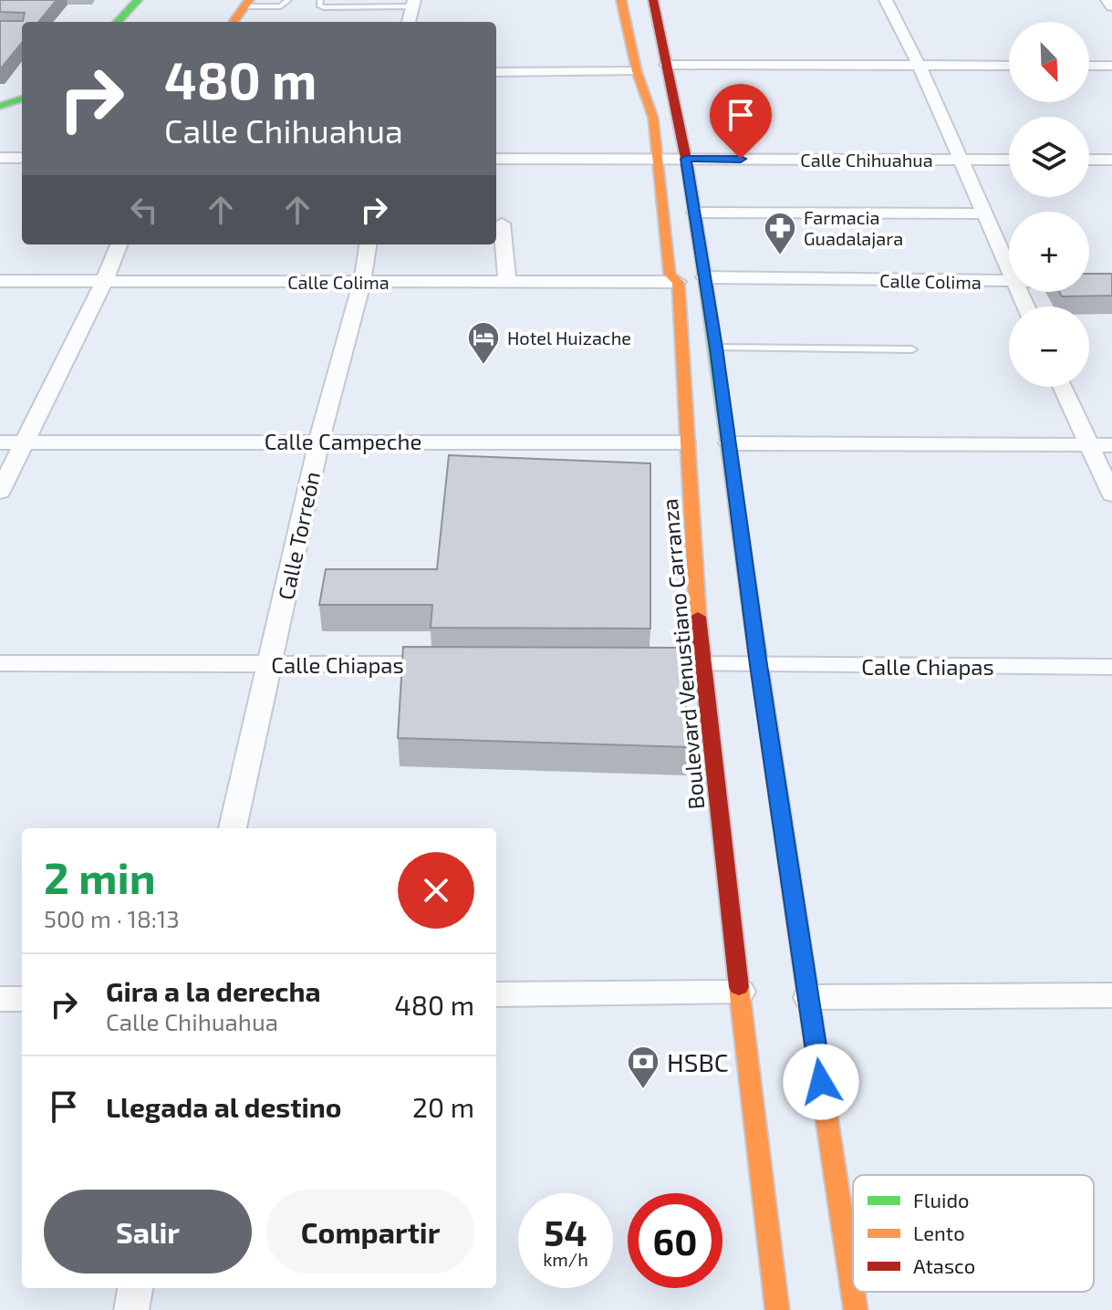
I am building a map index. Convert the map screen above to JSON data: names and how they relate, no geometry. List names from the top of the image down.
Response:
{
  "streets": {
    "main road": ["Boulevard Venustiano Carranza"],
    "street": [
      "Calle Chihuahua",
      "Calle Colima",
      "Calle Campeche",
      "Calle Torreón",
      "Calle Chiapas"
    ]
  },
  "crossings": [
    ["Calle Chihuahua", "Boulevard Venustiano Carranza"],
    ["Calle Colima", "Calle Torreón"],
    ["Calle Colima", "Boulevard Venustiano Carranza"],
    ["Calle Campeche", "Calle Torreón"],
    ["Calle Campeche", "Boulevard Venustiano Carranza"],
    ["Calle Torreón", "Calle Chiapas"],
    ["Boulevard Venustiano Carranza", "Calle Chiapas"]
  ],
  "places": {
    "pharmacy": ["Farmacia Guadalajara"],
    "hotel": ["Hotel Huizache"],
    "bank": ["HSBC"]
  },
  "legend": ["Fluido", "Lento", "Atasco"],
  "north": "bottom right",
  "page": {
    "map_buttons": ["+", "−"],
    "turn": ["480 m", "Calle Chihuahua"],
    "heading": ["2 min", "500 m · 18:13"],
    "list": [
      {
        "name": "Gira a la derecha",
        "note": "Calle Chihuahua",
        "value": "480 m"
      },
      {
        "name": "Llegada al destino",
        "value": "20 m"
      }
    ],
    "buttons": ["Salir", "Compartir"],
    "speed": "54 km/h",
    "limit": "60"
  }
}
